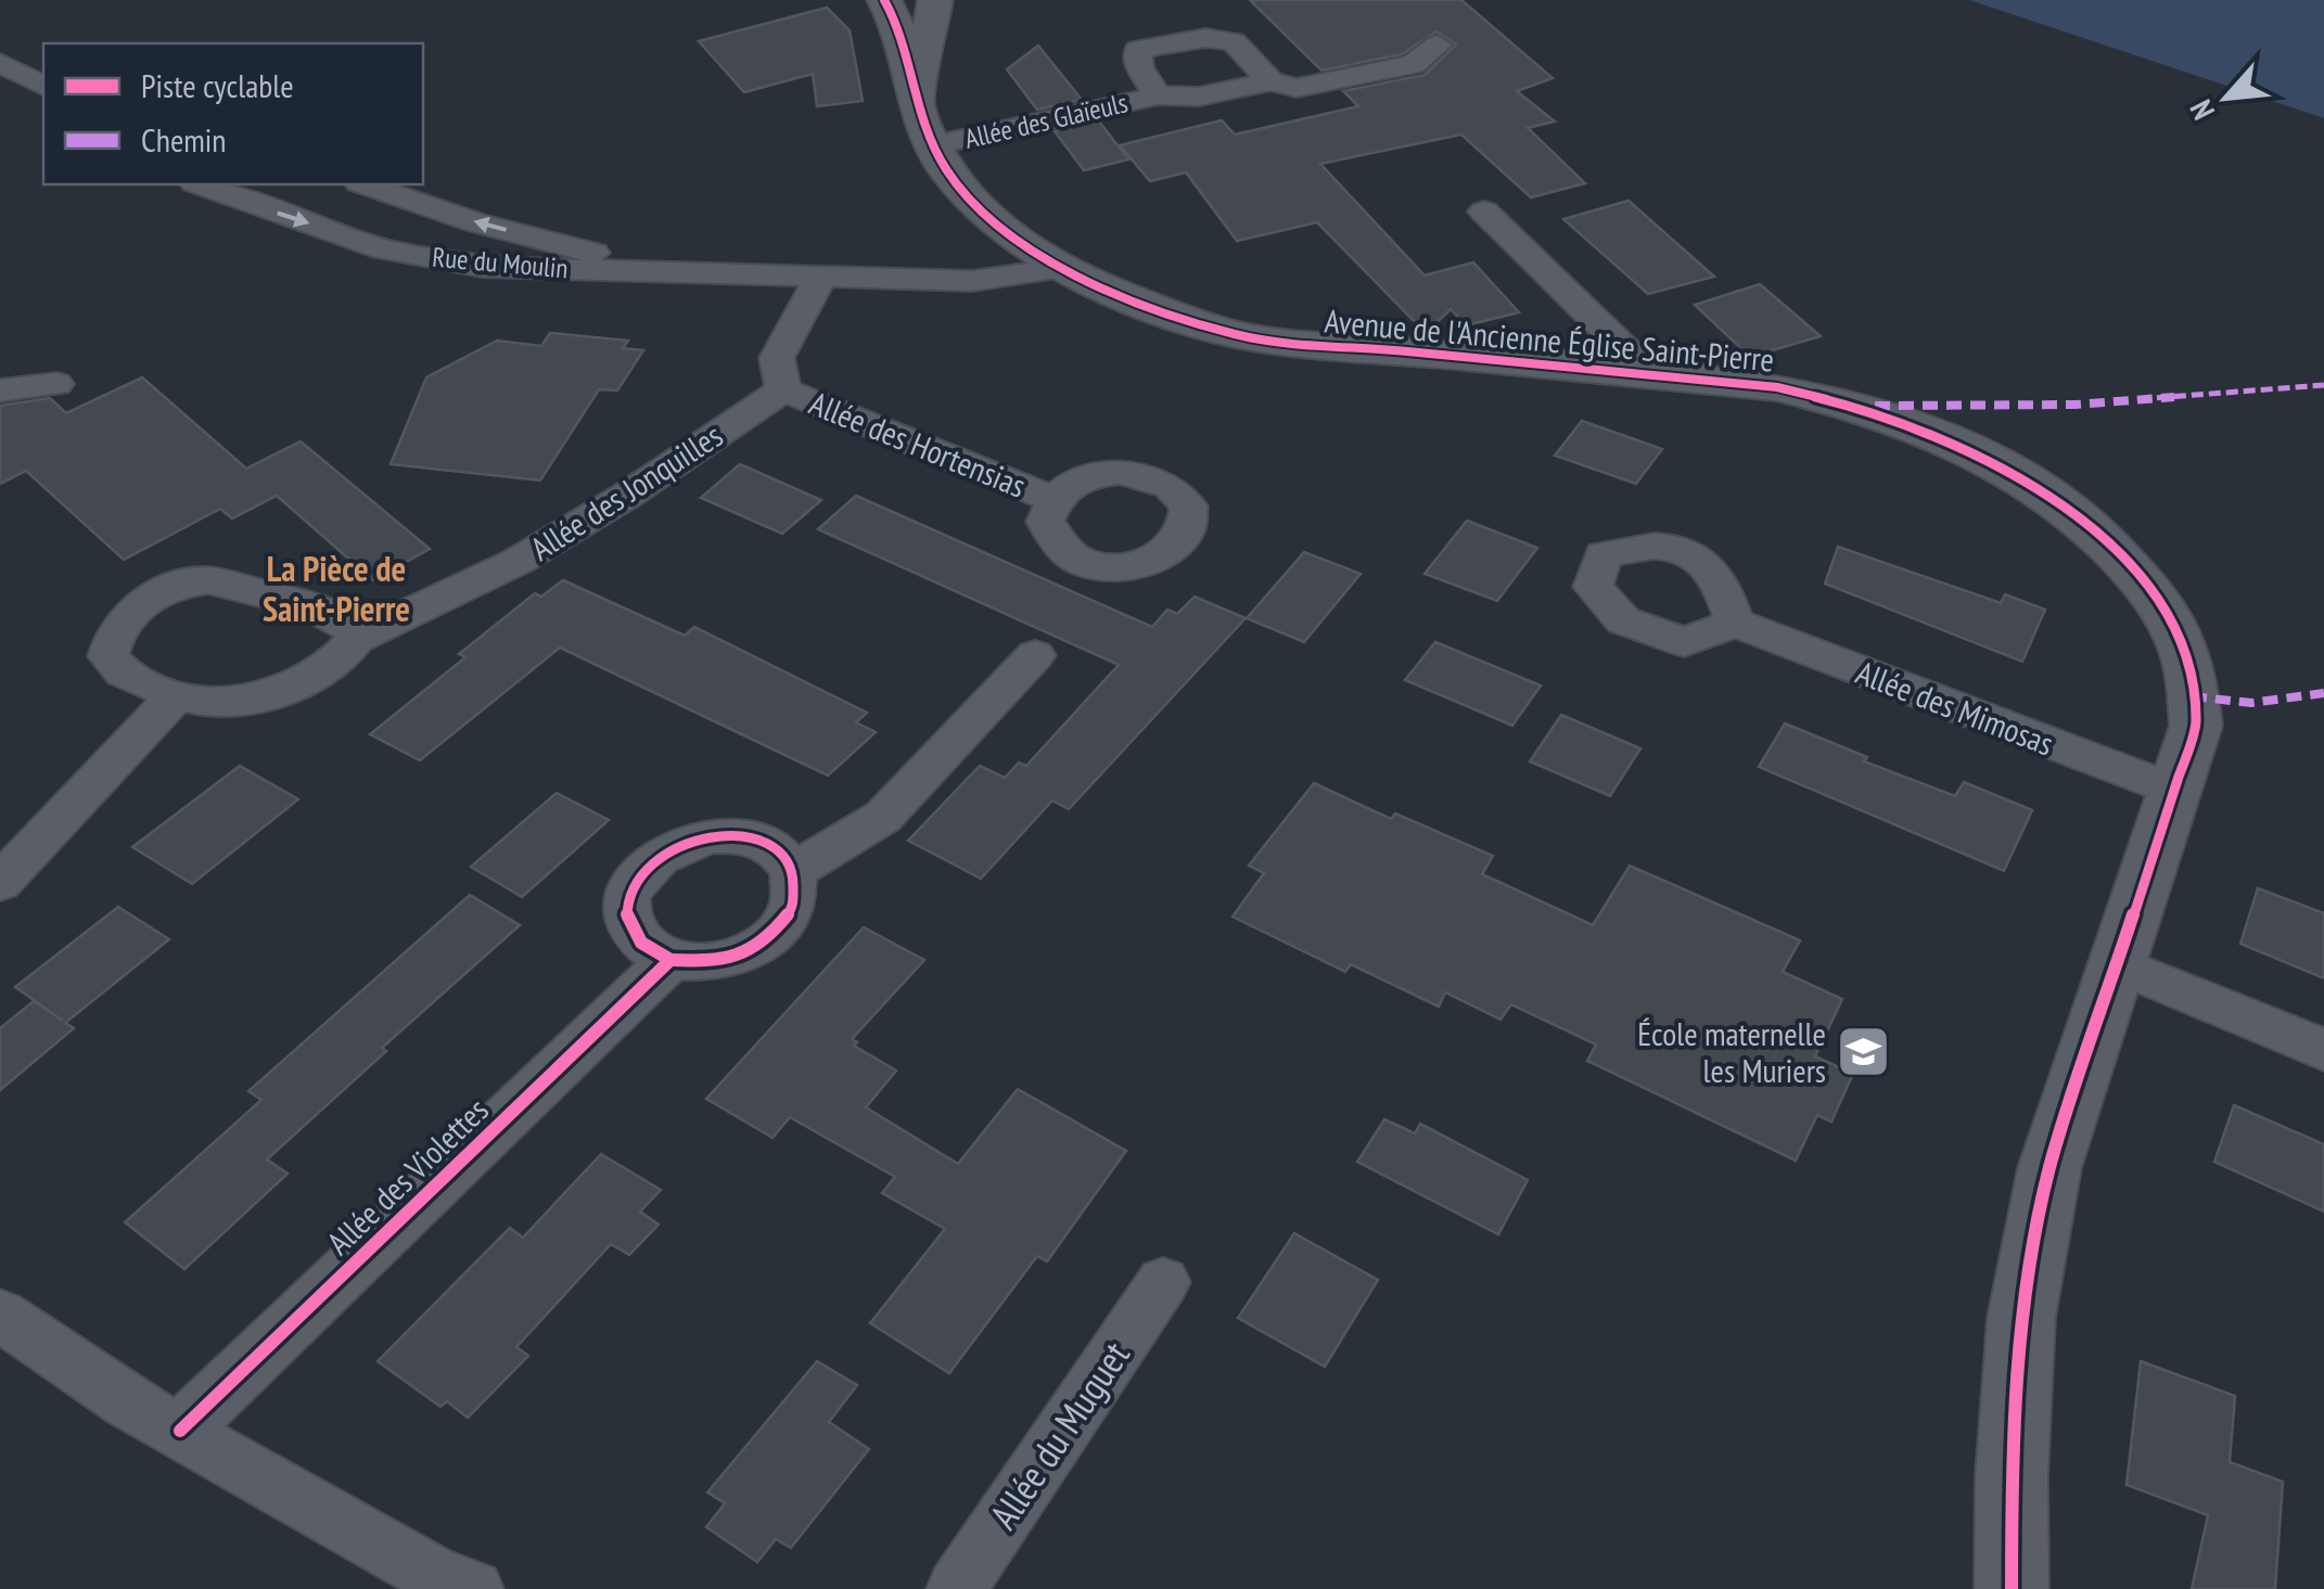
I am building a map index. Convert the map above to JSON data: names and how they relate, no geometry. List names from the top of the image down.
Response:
{
  "streets": {
    "street": [
      "Allée des Glaïeuls",
      "Rue du Moulin",
      "Avenue de l'Ancienne Église Saint-Pierre",
      "Allée des Hortensias",
      "Allée des Jonquilles",
      "Allée des Mimosas",
      "Allée des Violettes",
      "Allée du Muguet"
    ]
  },
  "crossings": [
    ["Allée des Glaïeuls", "Avenue de l'Ancienne Église Saint-Pierre"],
    ["Rue du Moulin", "Avenue de l'Ancienne Église Saint-Pierre"],
    ["Avenue de l'Ancienne Église Saint-Pierre", "Allée des Mimosas"],
    ["Allée des Hortensias", "Allée des Jonquilles"]
  ],
  "districts": ["La Pièce de Saint-Pierre"],
  "places": {
    "school or university": ["École maternelle les Muriers"]
  },
  "legend": ["Piste cyclable", "Chemin"],
  "north": "bottom left"
}
